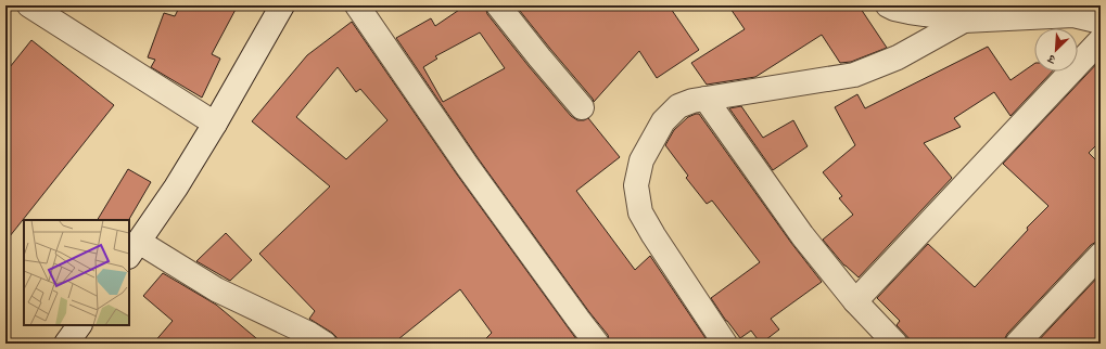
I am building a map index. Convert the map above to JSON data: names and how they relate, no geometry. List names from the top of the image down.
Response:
{
  "north": "bottom left"
}
